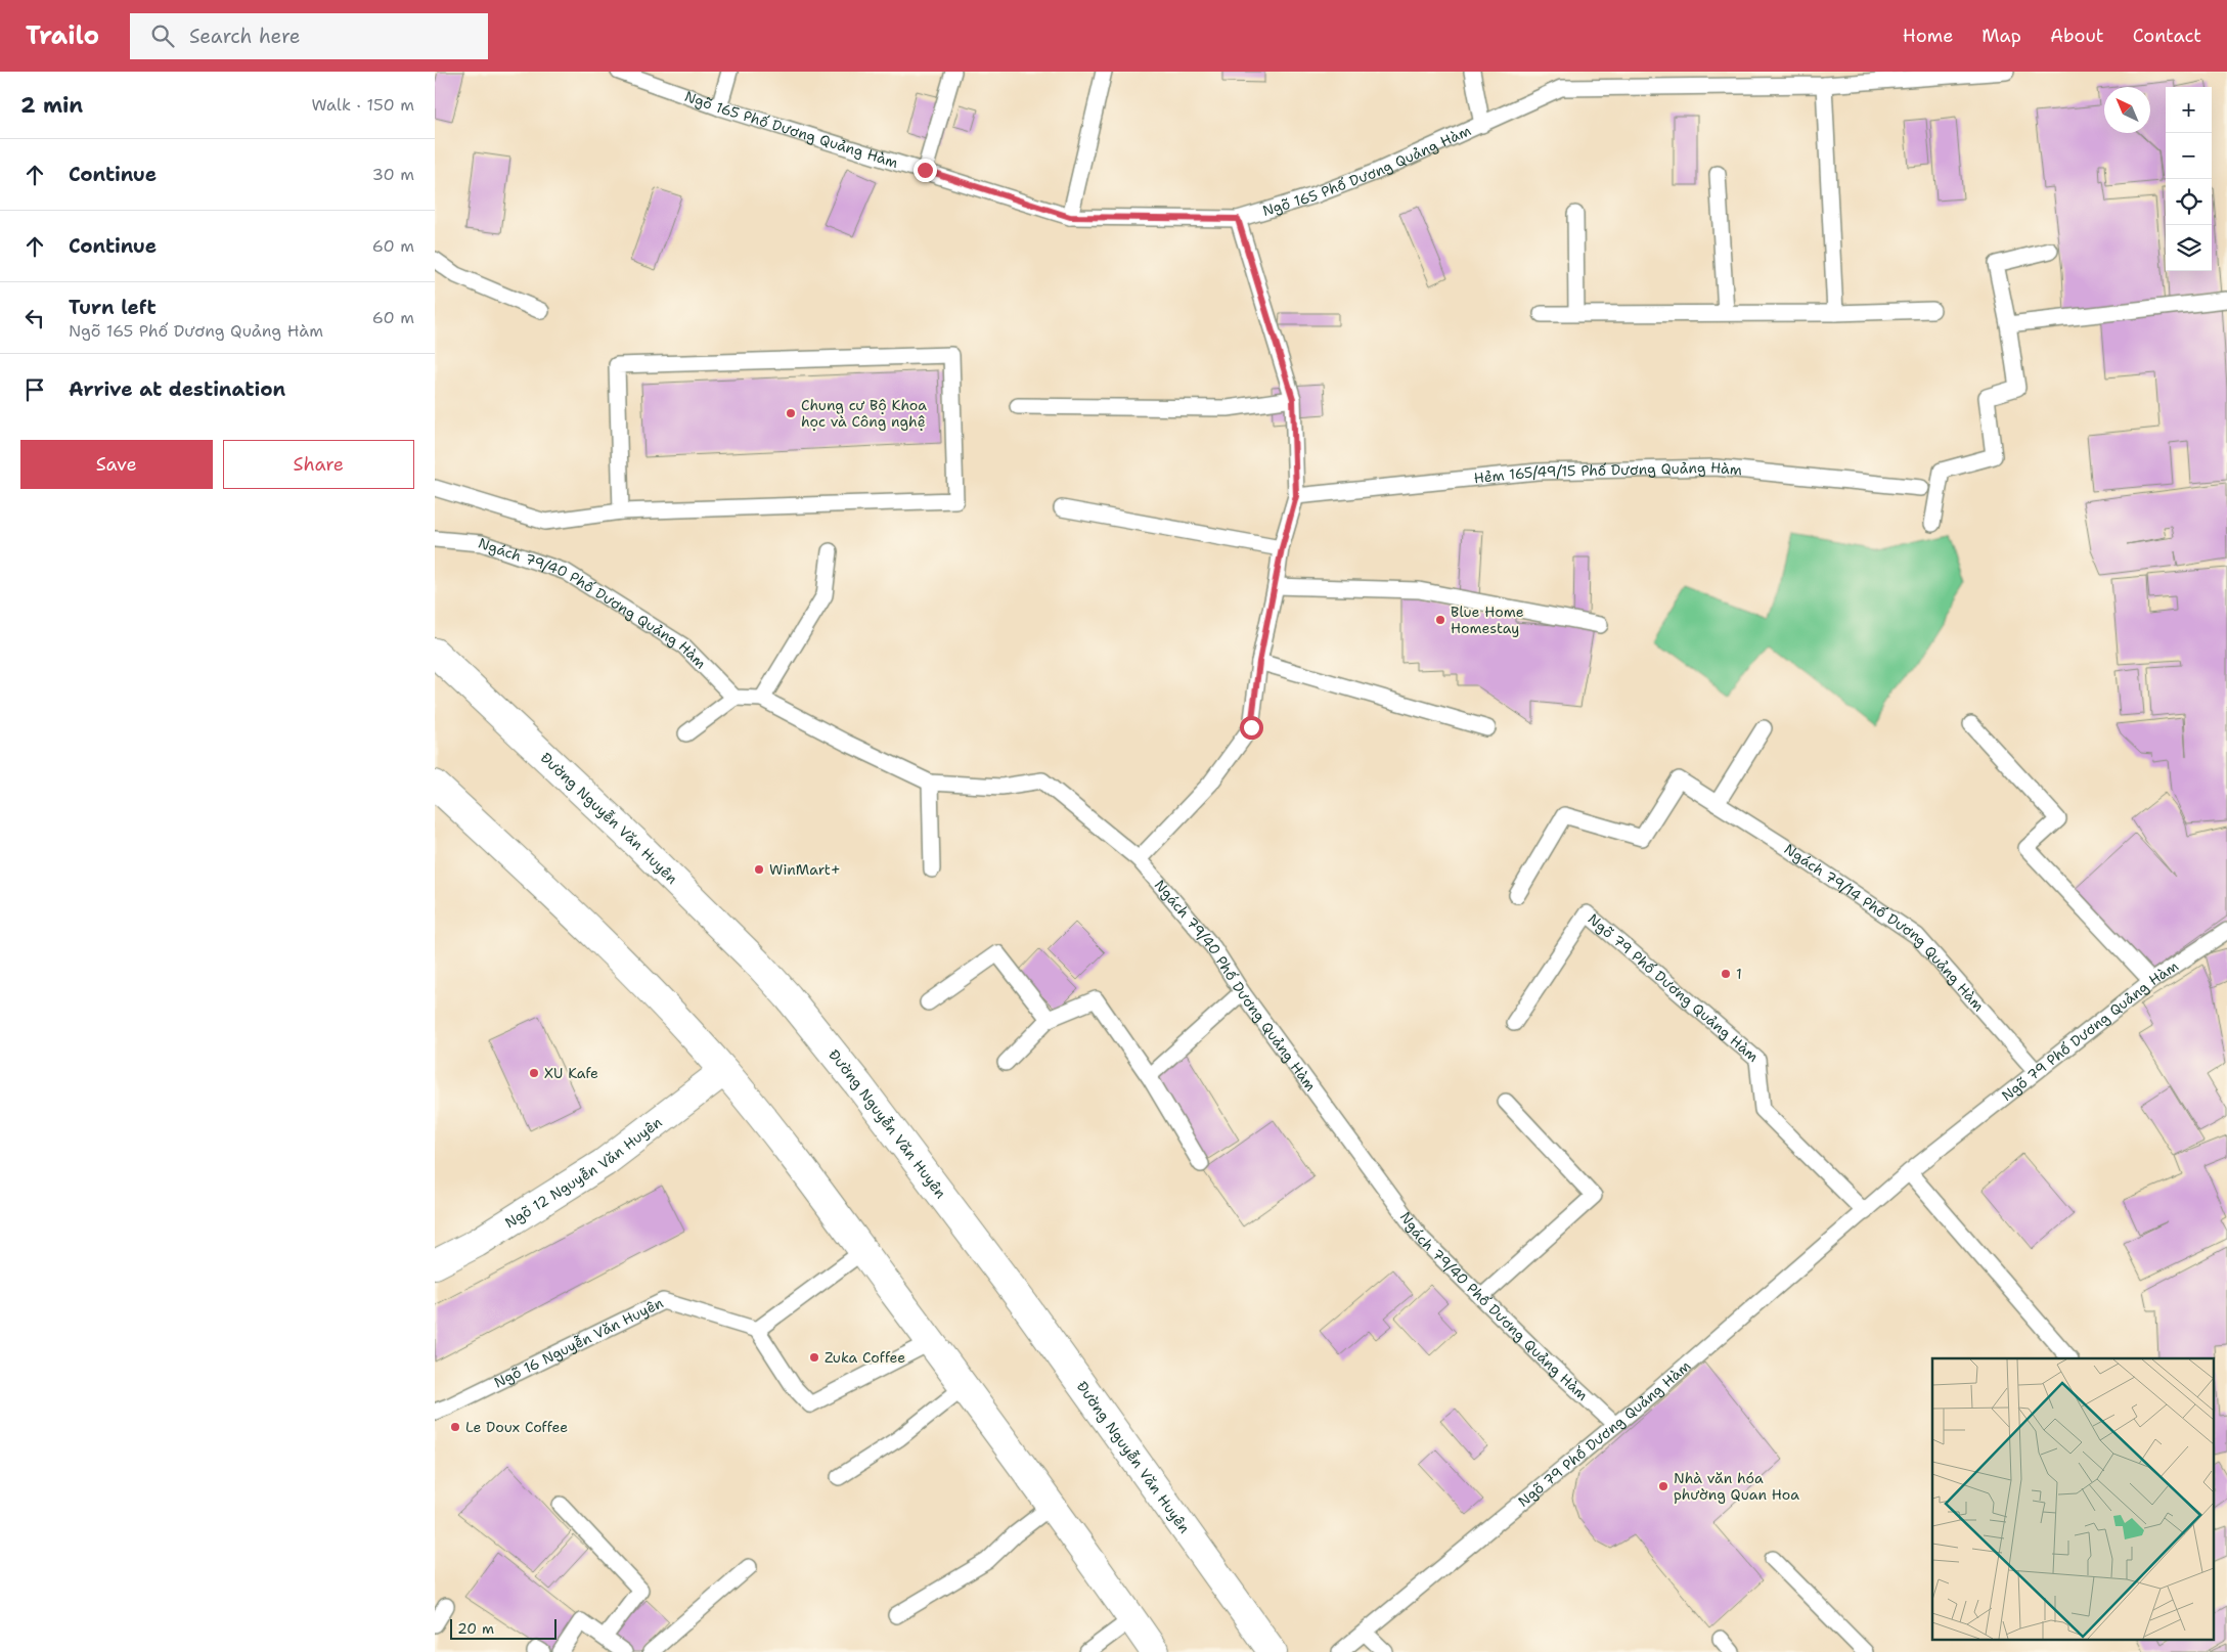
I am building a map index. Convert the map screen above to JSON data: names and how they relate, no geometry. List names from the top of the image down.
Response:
{
  "streets": {
    "main road": ["Đường Nguyễn Văn Huyên", "Ngõ 12 Nguyễn Văn Huyên"],
    "lane": [
      "Ngõ 165 Phố Dương Quảng Hàm",
      "Hẻm 165/49/15 Phố Dương Quảng Hàm",
      "Ngách 79/40 Phố Dương Quảng Hàm",
      "Ngách 79/14 Phố Dương Quảng Hàm",
      "Ngõ 79 Phố Dương Quảng Hàm",
      "Ngõ 16 Nguyễn Văn Huyên"
    ]
  },
  "crossings": [
    ["Ngách 79/40 Phố Dương Quảng Hàm", "Ngõ 79 Phố Dương Quảng Hàm"],
    ["Ngách 79/14 Phố Dương Quảng Hàm", "Ngõ 79 Phố Dương Quảng Hàm"]
  ],
  "places": [
    "Chung cư Bộ Khoa học và Công nghệ",
    "Blue Home Homestay",
    "WinMart+",
    "1",
    "XU Kafe",
    "Zuka Coffee",
    "Le Doux Coffee",
    "Nhà văn hóa phường Quan Hoa"
  ],
  "scale_bar": "20 m",
  "north": "top left",
  "page": {
    "header": "Trailo",
    "search": "Search here",
    "nav": [
      "Home",
      "Map",
      "About",
      "Contact"
    ],
    "heading": ["2 min", "Walk · 150 m"],
    "map_buttons": ["+", "−"],
    "list": [
      ["Continue", "30 m"],
      ["Continue", "60 m"],
      ["Turn left", "Ngõ 165 Phố Dương Quảng Hàm", "60 m"],
      "Arrive at destination"
    ],
    "buttons": ["Save", "Share"],
    "scale": "20 m"
  }
}
